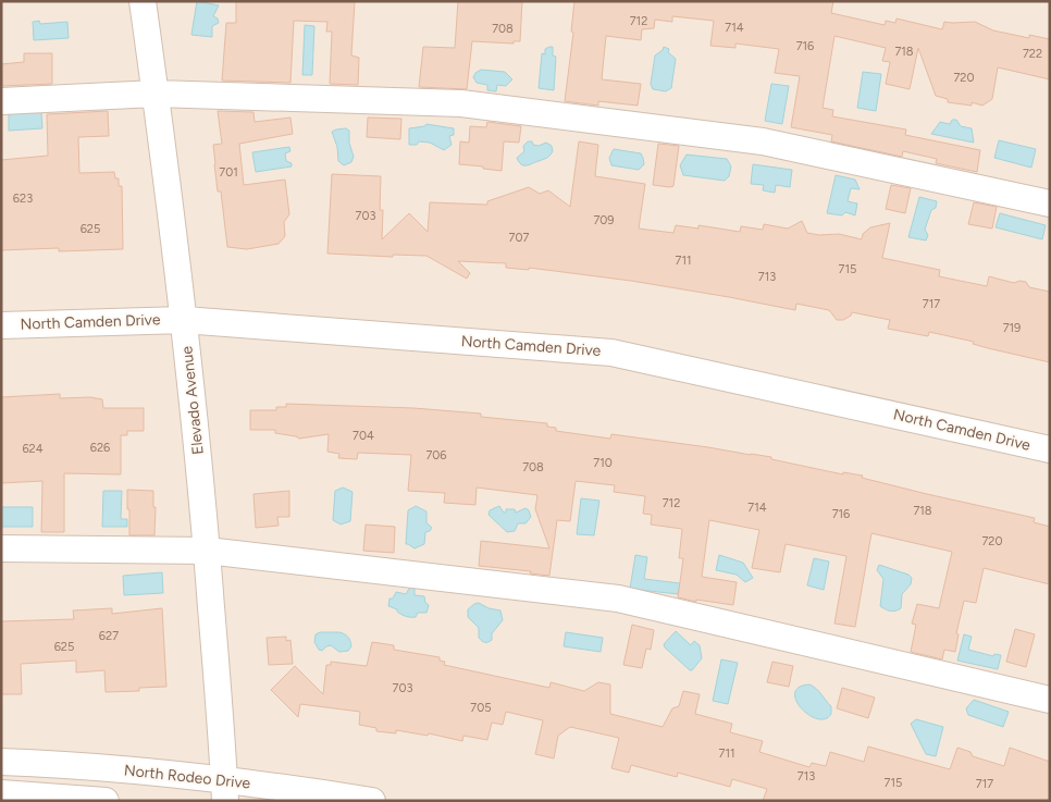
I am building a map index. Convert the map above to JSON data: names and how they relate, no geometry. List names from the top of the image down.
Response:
{
  "streets": {
    "street": ["North Camden Drive", "Elevado Avenue", "North Rodeo Drive"]
  },
  "crossings": [
    ["North Camden Drive", "Elevado Avenue"],
    ["Elevado Avenue", "North Rodeo Drive"]
  ],
  "house_numbers": [
    "712",
    "714",
    "708",
    "716",
    "718",
    "722",
    "720",
    "701",
    "623",
    "703",
    "709",
    "625",
    "707",
    "711",
    "715",
    "713",
    "717",
    "719",
    "704",
    "626",
    "624",
    "706",
    "710",
    "708",
    "712",
    "714",
    "718",
    "716",
    "720",
    "627",
    "625",
    "703",
    "705",
    "711",
    "713",
    "715",
    "717"
  ]
}
